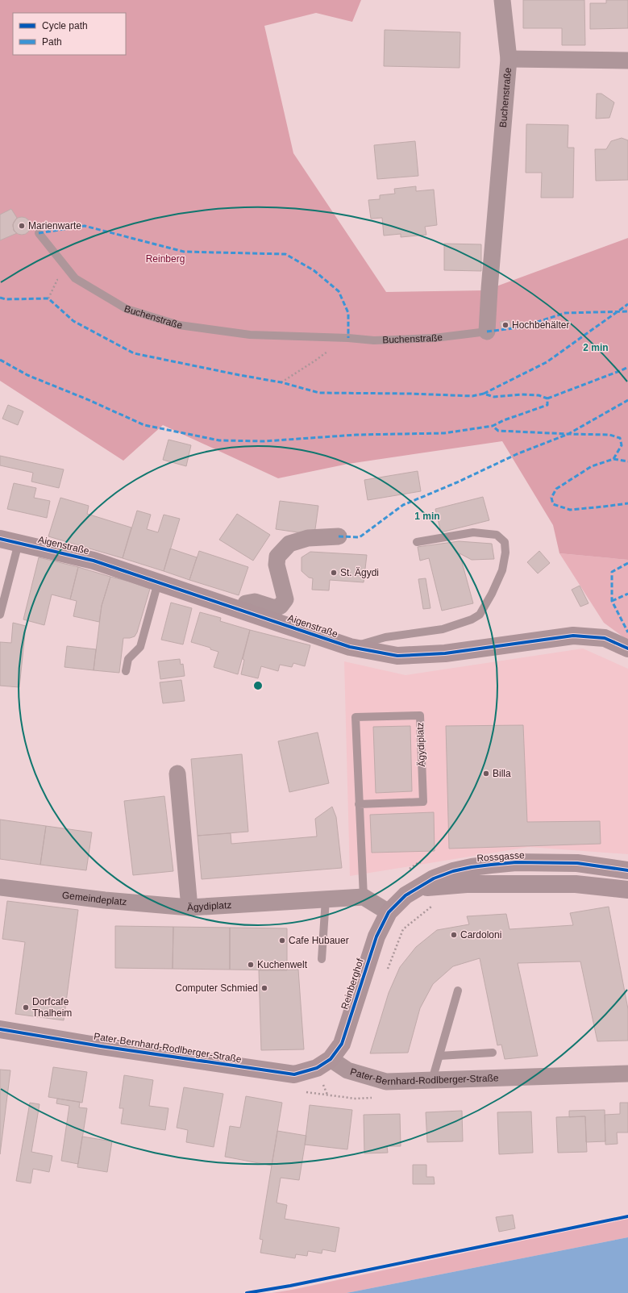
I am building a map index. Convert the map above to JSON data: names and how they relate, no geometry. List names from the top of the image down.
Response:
{
  "streets": {
    "main road": [
      "Aigenstraße",
      "Rossgasse",
      "Reinberghof",
      "Pater-Bernhard-Rodlberger-Straße"
    ],
    "street": ["Buchenstraße", "Ägydiplatz", "Gemeindeplatz"]
  },
  "crossings": [
    ["Ägydiplatz", "Gemeindeplatz"],
    ["Rossgasse", "Reinberghof"],
    ["Reinberghof", "Pater-Bernhard-Rodlberger-Straße"]
  ],
  "parks": ["Reinberg"],
  "places": [
    "Marienwarte",
    "Hochbehälter",
    "St. Ägydi",
    "Billa",
    "Cardoloni",
    "Cafe Hubauer",
    "Kuchenwelt",
    "Computer Schmied",
    "Dorfcafe Thalheim"
  ],
  "legend": ["Cycle path", "Path"],
  "rings": ["2 min", "1 min"]
}
